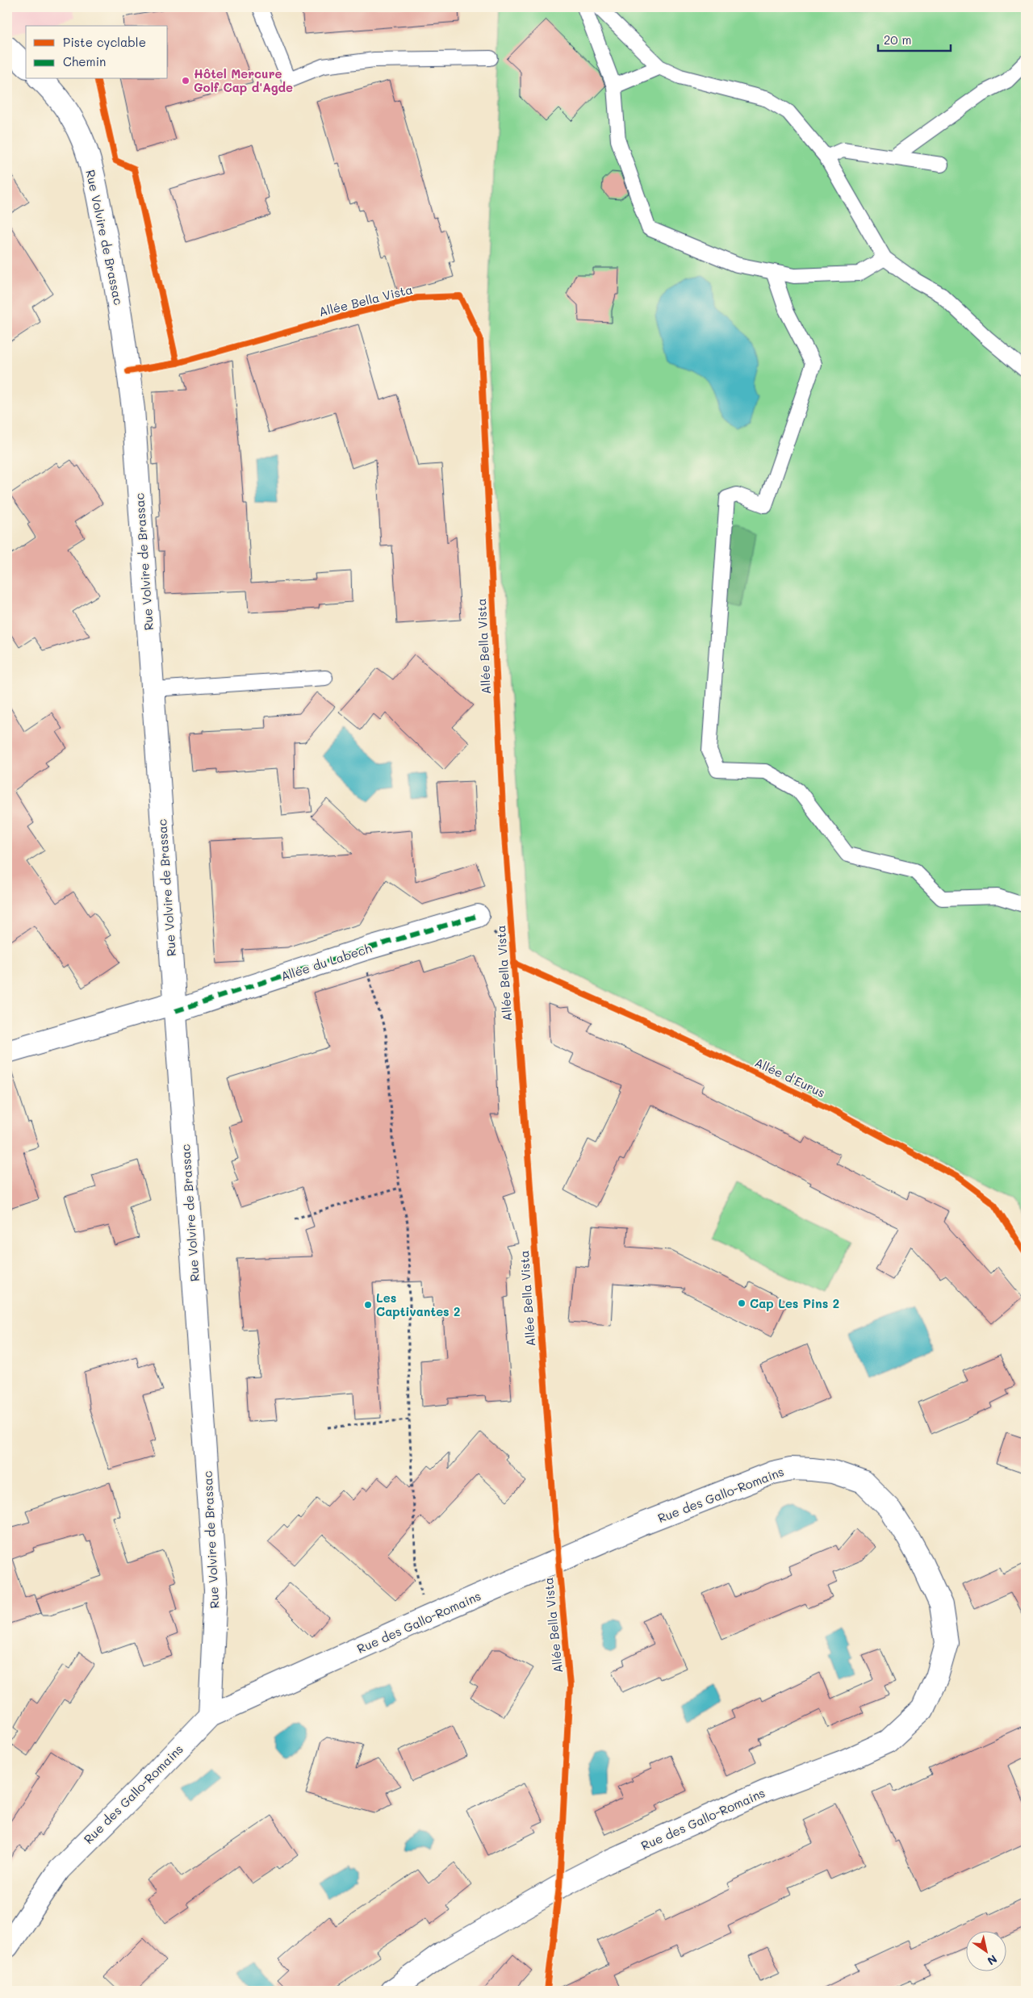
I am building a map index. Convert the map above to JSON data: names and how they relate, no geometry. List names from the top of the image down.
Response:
{
  "streets": {
    "street": ["Rue Volvire de Brassac", "Allée du Labech", "Rue des Gallo-Romains"],
    "cycle path": ["Allée Bella Vista"]
  },
  "crossings": [
    ["Rue Volvire de Brassac", "Allée du Labech"],
    ["Rue Volvire de Brassac", "Rue des Gallo-Romains"]
  ],
  "places": ["Hôtel Mercure Golf Cap d'Agde", "Cap Les Pins 2", "Les Captivantes 2"],
  "legend": ["Piste cyclable", "Chemin"],
  "scale_bar": "20 m",
  "north": "bottom right"
}
